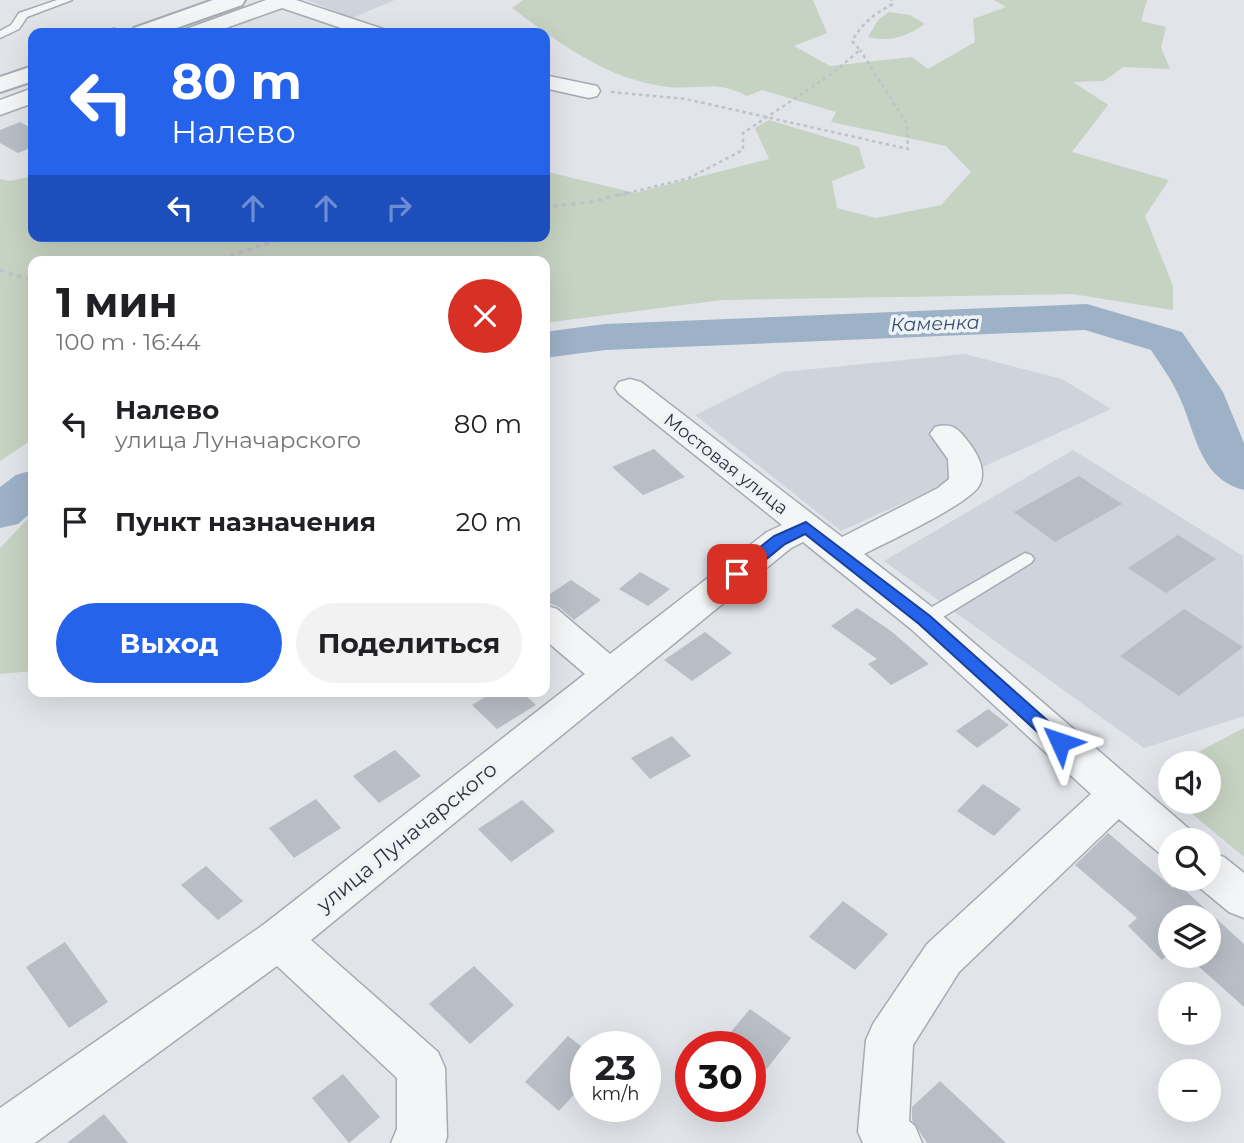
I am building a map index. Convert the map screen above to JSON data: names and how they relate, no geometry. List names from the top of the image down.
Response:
{
  "streets": {
    "street": ["Мостовая улица", "улица Луначарского"]
  },
  "crossings": [
    ["Мостовая улица", "улица Луначарского"]
  ],
  "water": ["Каменка"],
  "page": {
    "turn": ["80 m", "Налево"],
    "heading": ["1 мин", "100 m · 16:44"],
    "list": [
      {
        "name": "Налево",
        "note": "улица Луначарского",
        "value": "80 m"
      },
      {
        "name": "Пункт назначения",
        "value": "20 m"
      }
    ],
    "buttons": ["Выход", "Поделиться"],
    "map_buttons": ["+", "−"],
    "speed": "23 km/h",
    "limit": "30"
  }
}
